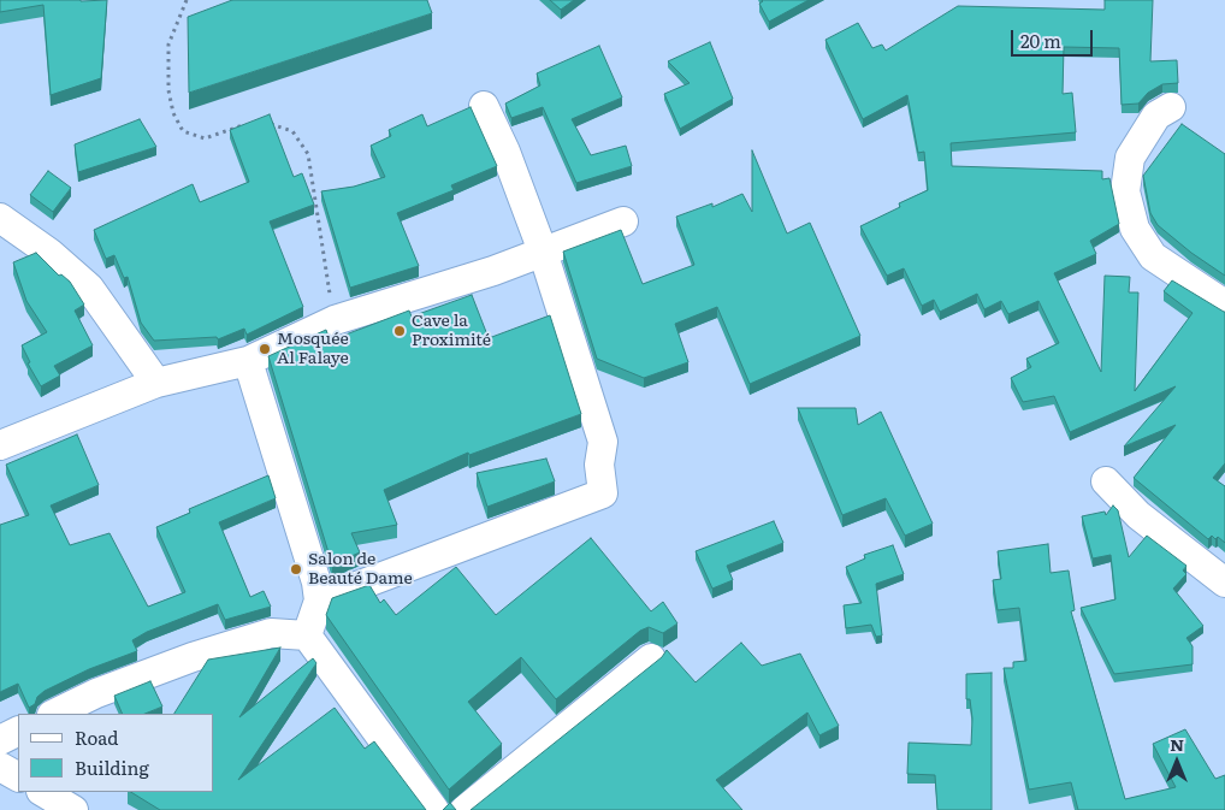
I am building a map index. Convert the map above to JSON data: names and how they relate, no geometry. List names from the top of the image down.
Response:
{
  "places": ["Cave la Proximité", "Mosquée Al Falaye", "Salon de Beauté Dame"],
  "legend": ["Road", "Building"],
  "scale_bar": "20 m",
  "north": "top"
}
